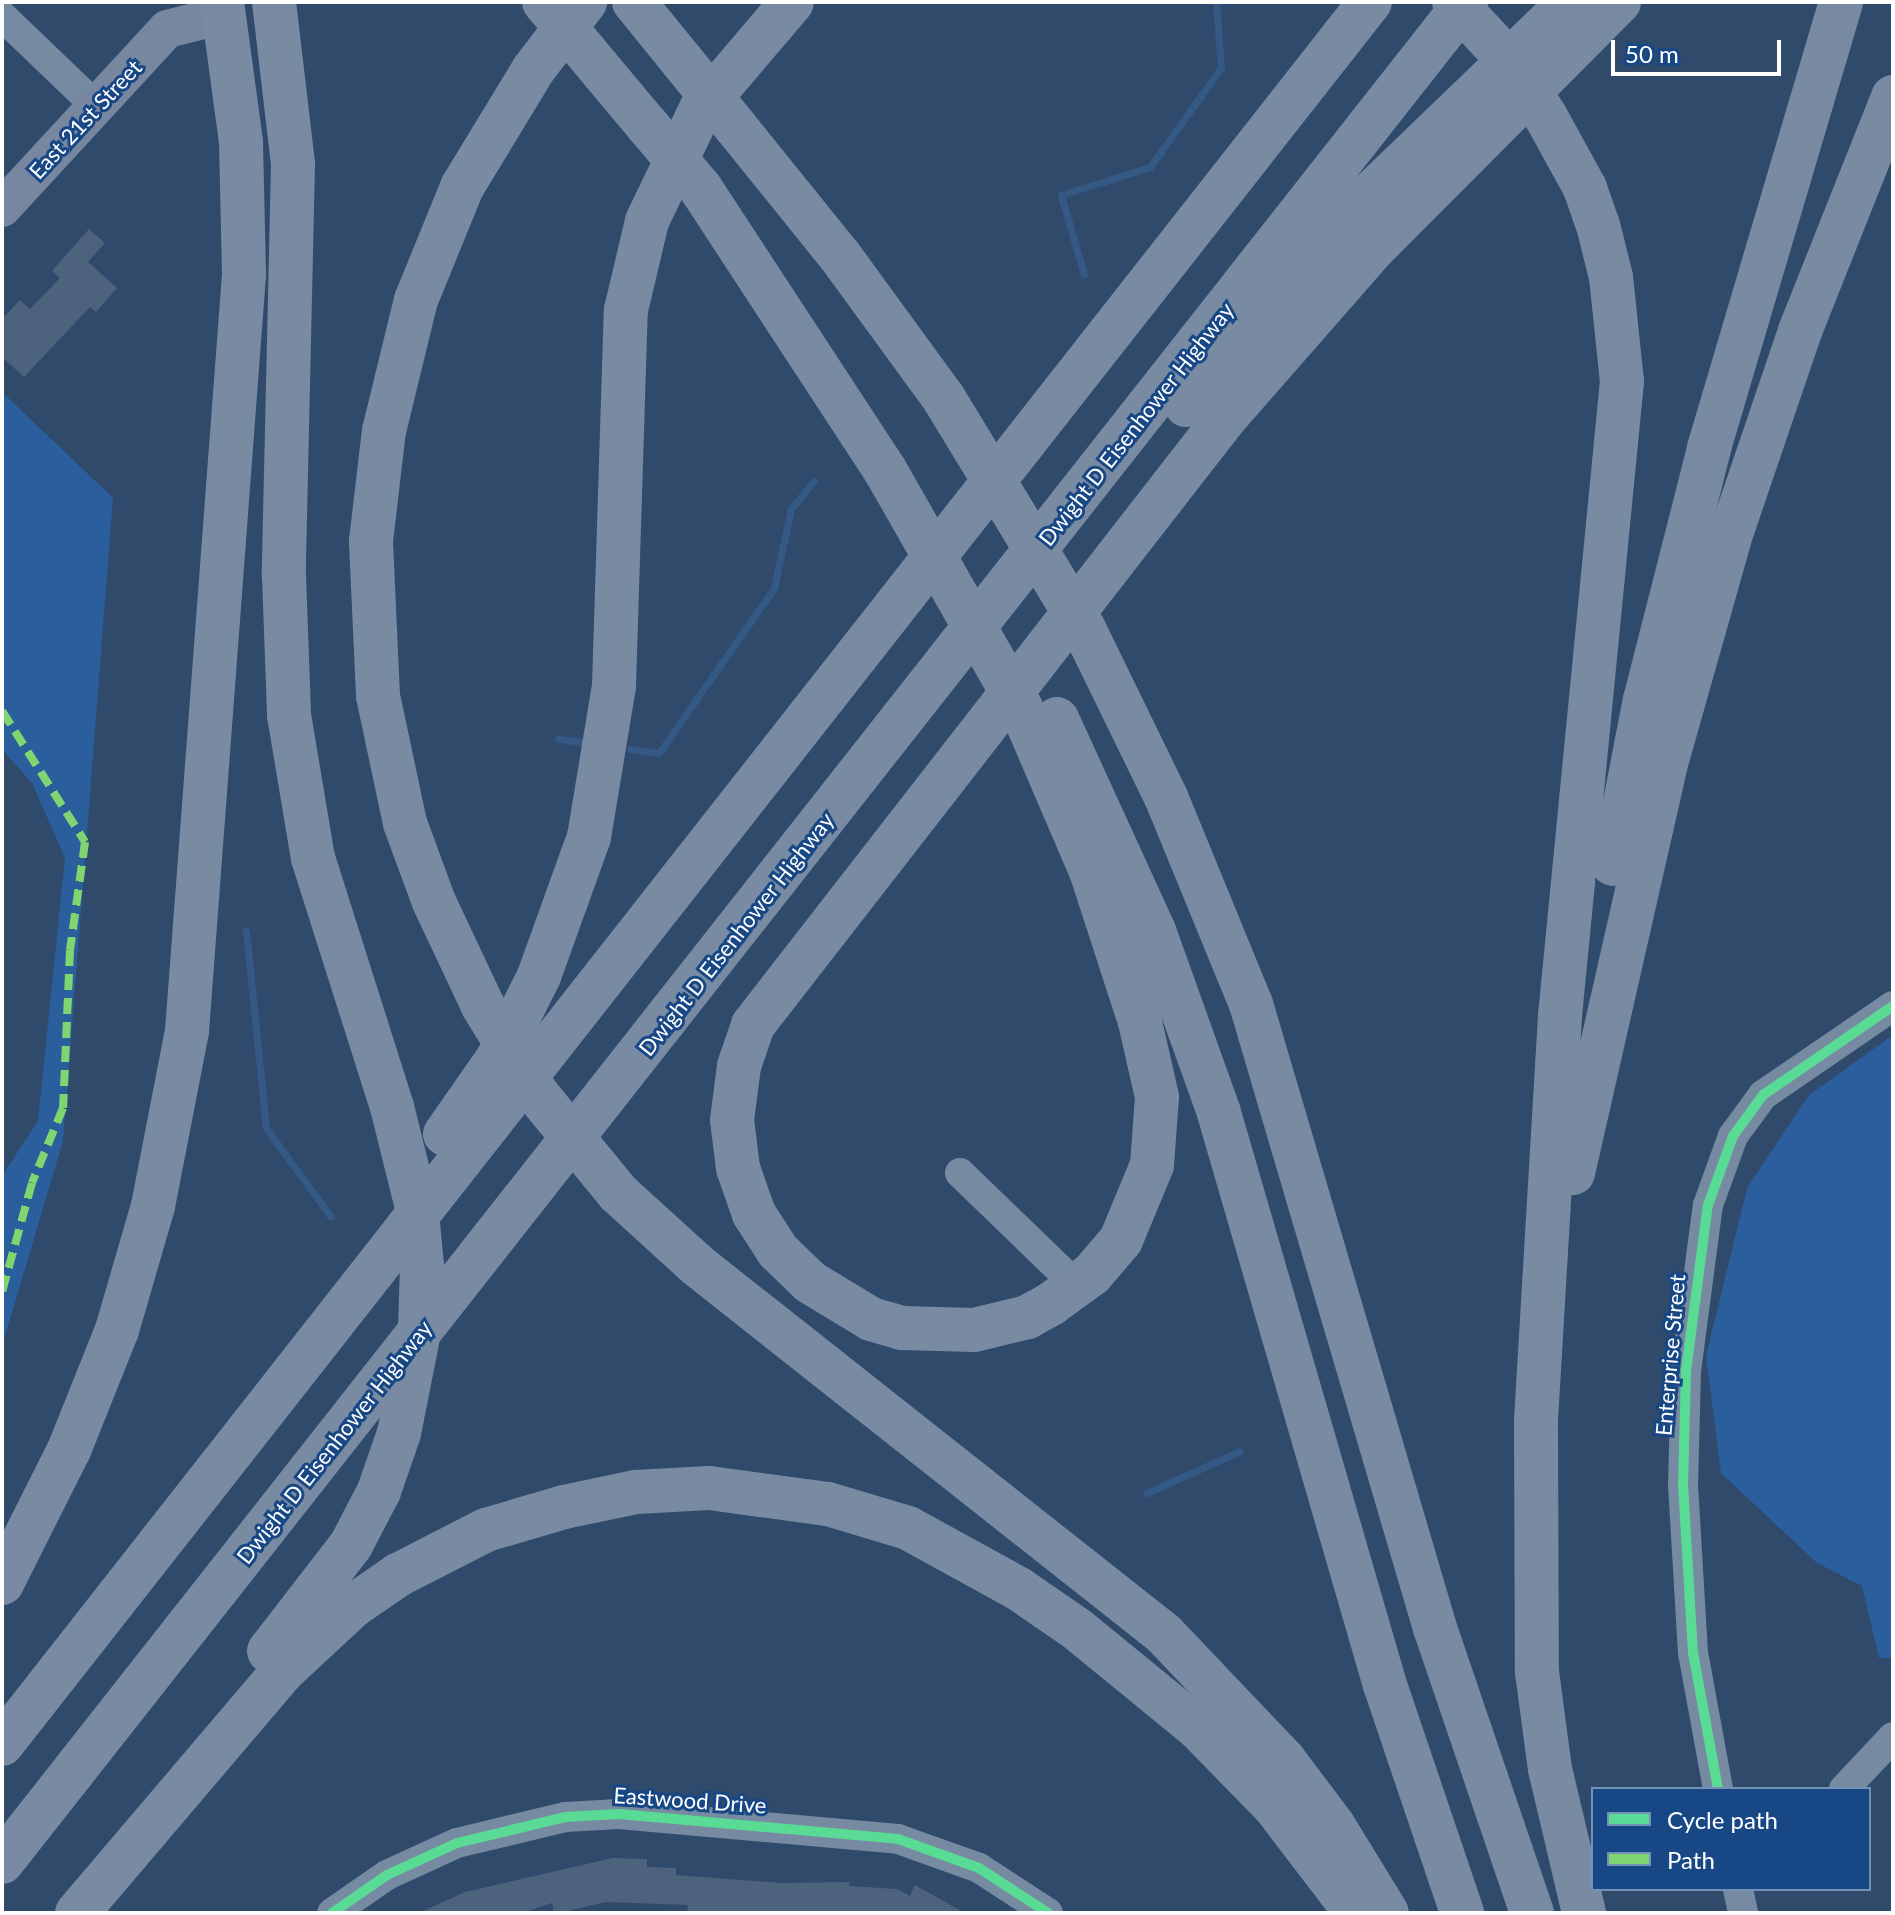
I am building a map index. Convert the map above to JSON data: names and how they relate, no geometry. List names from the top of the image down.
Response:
{
  "streets": {
    "highway": ["Dwight D Eisenhower Highway"],
    "main road": ["East 21st Street"],
    "street": ["Enterprise Street", "Eastwood Drive"]
  },
  "legend": ["Cycle path", "Path"],
  "scale_bar": "50 m"
}
